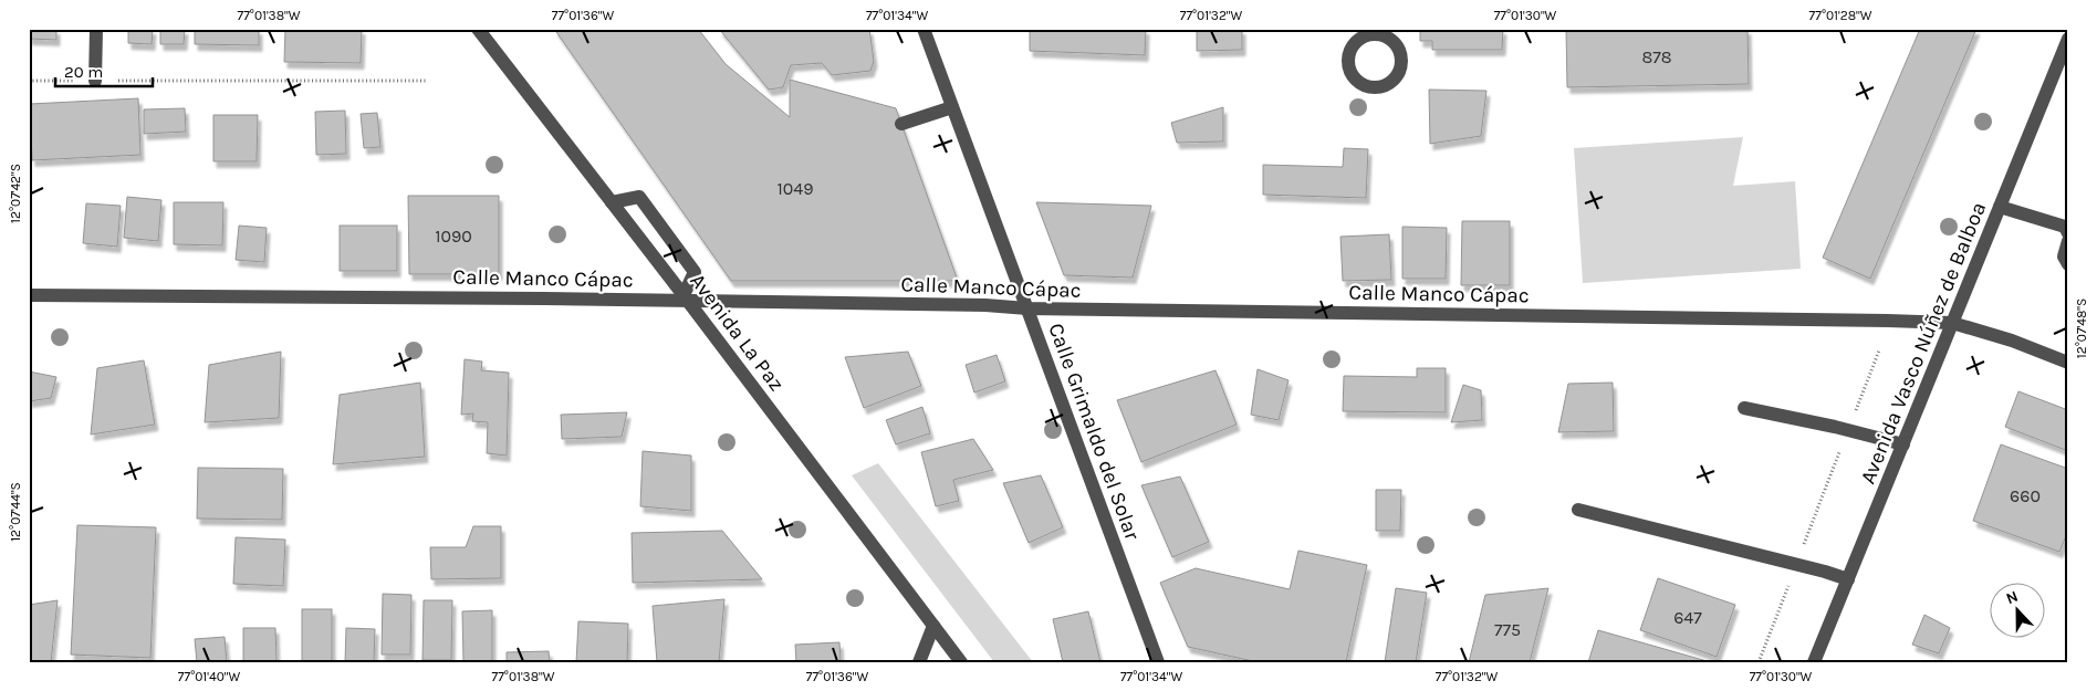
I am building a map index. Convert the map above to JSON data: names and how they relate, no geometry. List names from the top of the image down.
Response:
{
  "streets": {
    "street": [
      "Calle Manco Cápac",
      "Avenida La Paz",
      "Avenida Vasco Núñez de Balboa",
      "Calle Grimaldo del Solar"
    ]
  },
  "crossings": [
    ["Calle Manco Cápac", "Avenida La Paz"],
    ["Calle Manco Cápac", "Avenida Vasco Núñez de Balboa"],
    ["Calle Manco Cápac", "Calle Grimaldo del Solar"]
  ],
  "house_numbers": [
    "878",
    "1049",
    "1090",
    "660",
    "647",
    "775"
  ],
  "scale_bar": "20 m",
  "north": "top",
  "coordinates": [
    "77°01'38\"W",
    "77°01'36\"W",
    "77°01'34\"W",
    "77°01'32\"W",
    "77°01'30\"W",
    "77°01'28\"W",
    "12°07'42\"S",
    "12°07'48\"S",
    "12°07'44\"S",
    "77°01'40\"W"
  ]
}
